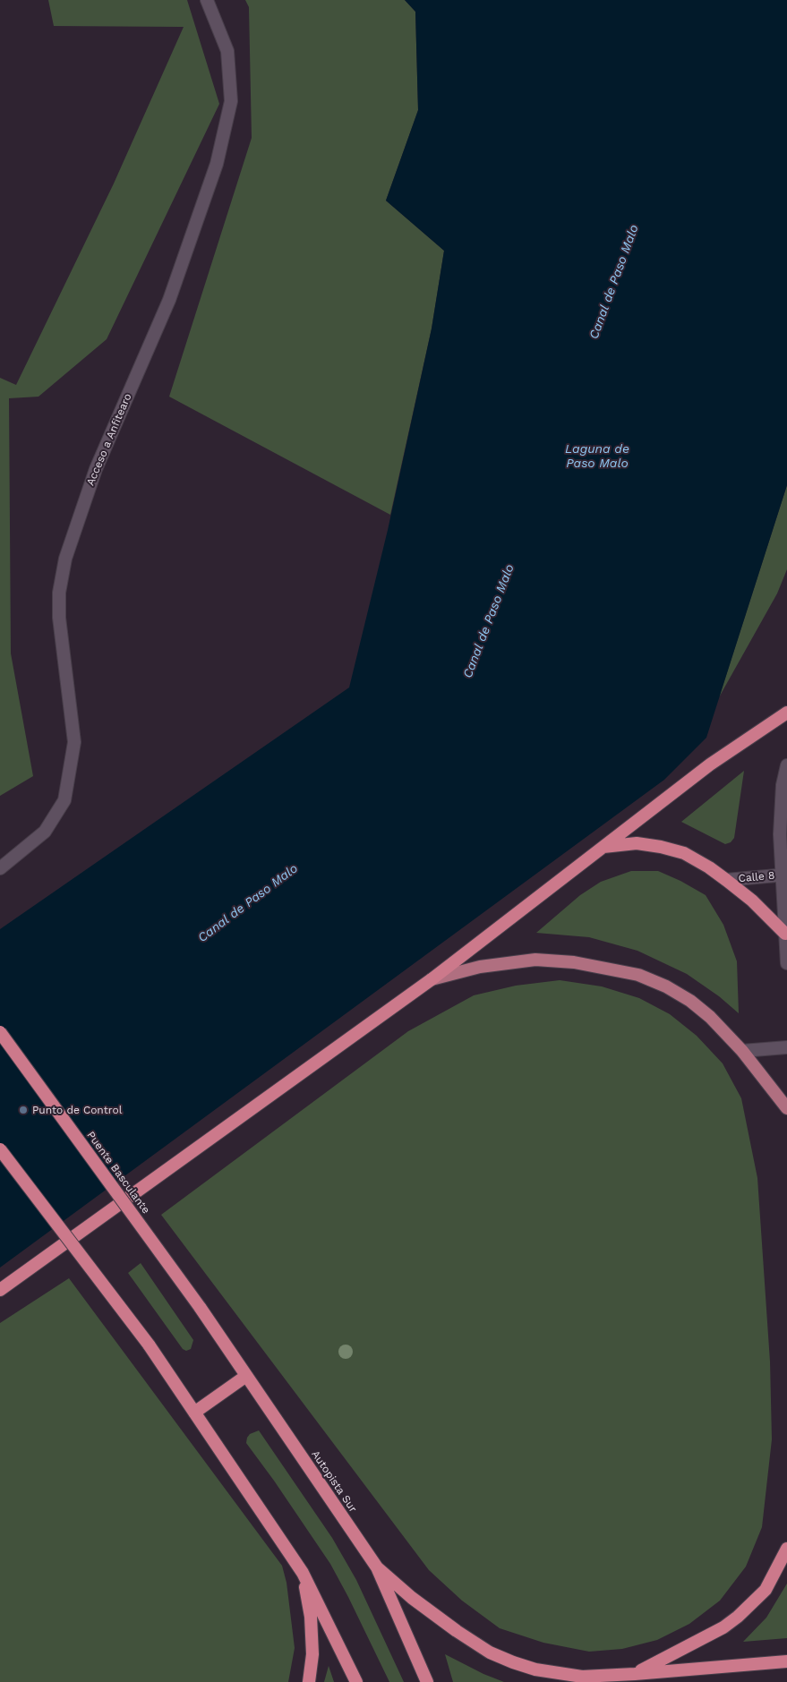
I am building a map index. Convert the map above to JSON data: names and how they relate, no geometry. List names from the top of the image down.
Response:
{
  "streets": {
    "highway": ["Puente Basculante", "Autopista Sur"],
    "street": ["Acceso a Anfitearo", "Calle 8"]
  },
  "crossings": [
    ["Puente Basculante", "Autopista Sur"]
  ],
  "water": ["Canal de Paso Malo", "Laguna de Paso Malo"],
  "places": ["Punto de Control"]
}
